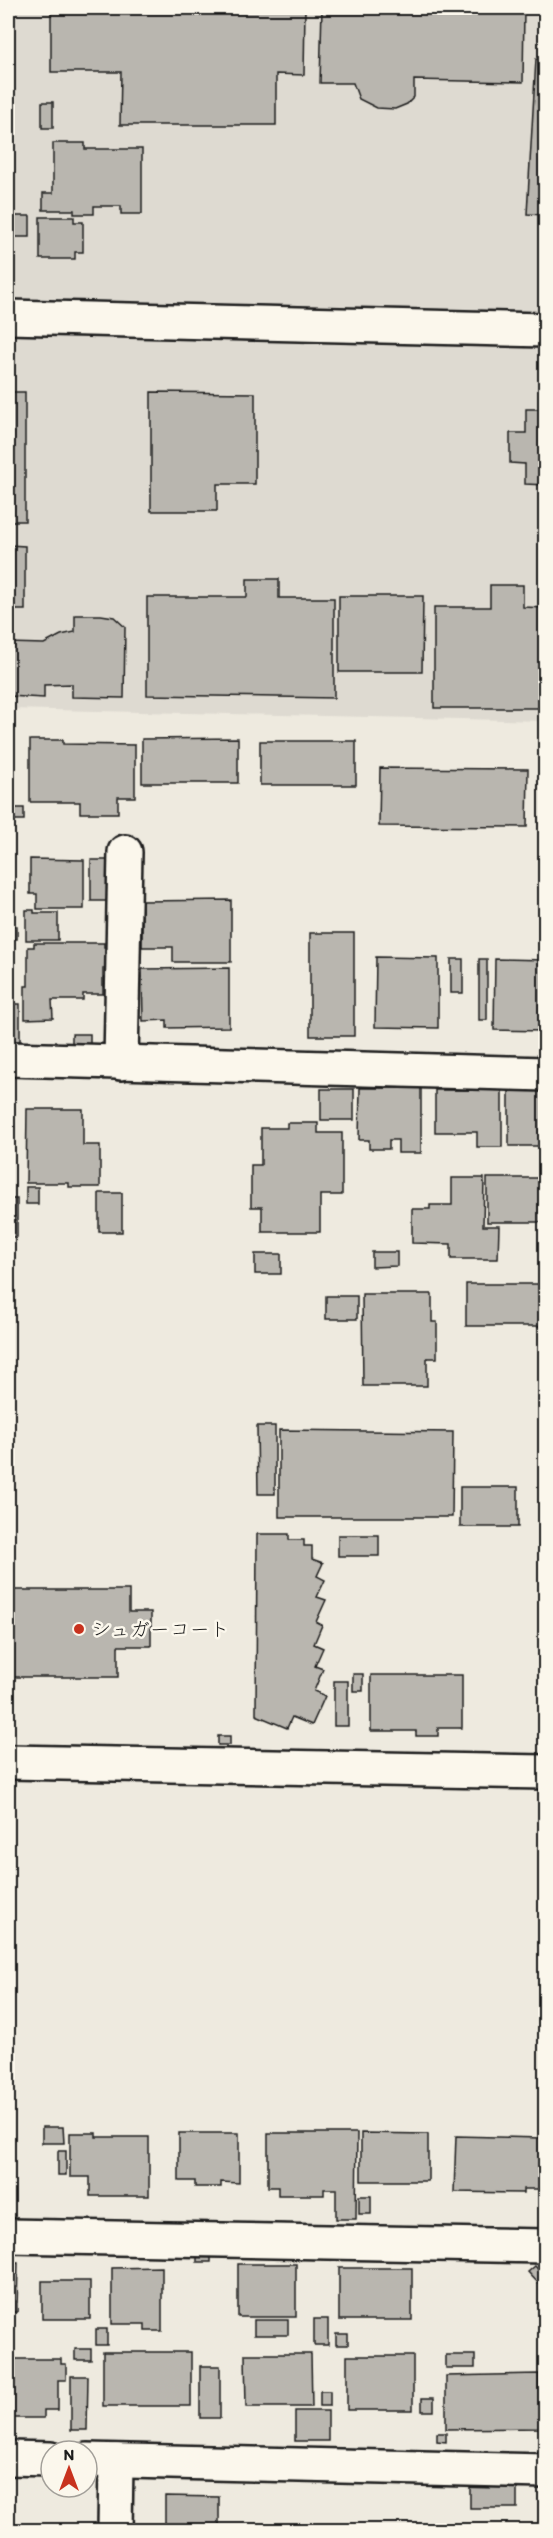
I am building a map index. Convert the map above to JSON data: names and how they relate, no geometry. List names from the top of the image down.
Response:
{
  "places": ["シュガーコート"],
  "north": "top"
}
